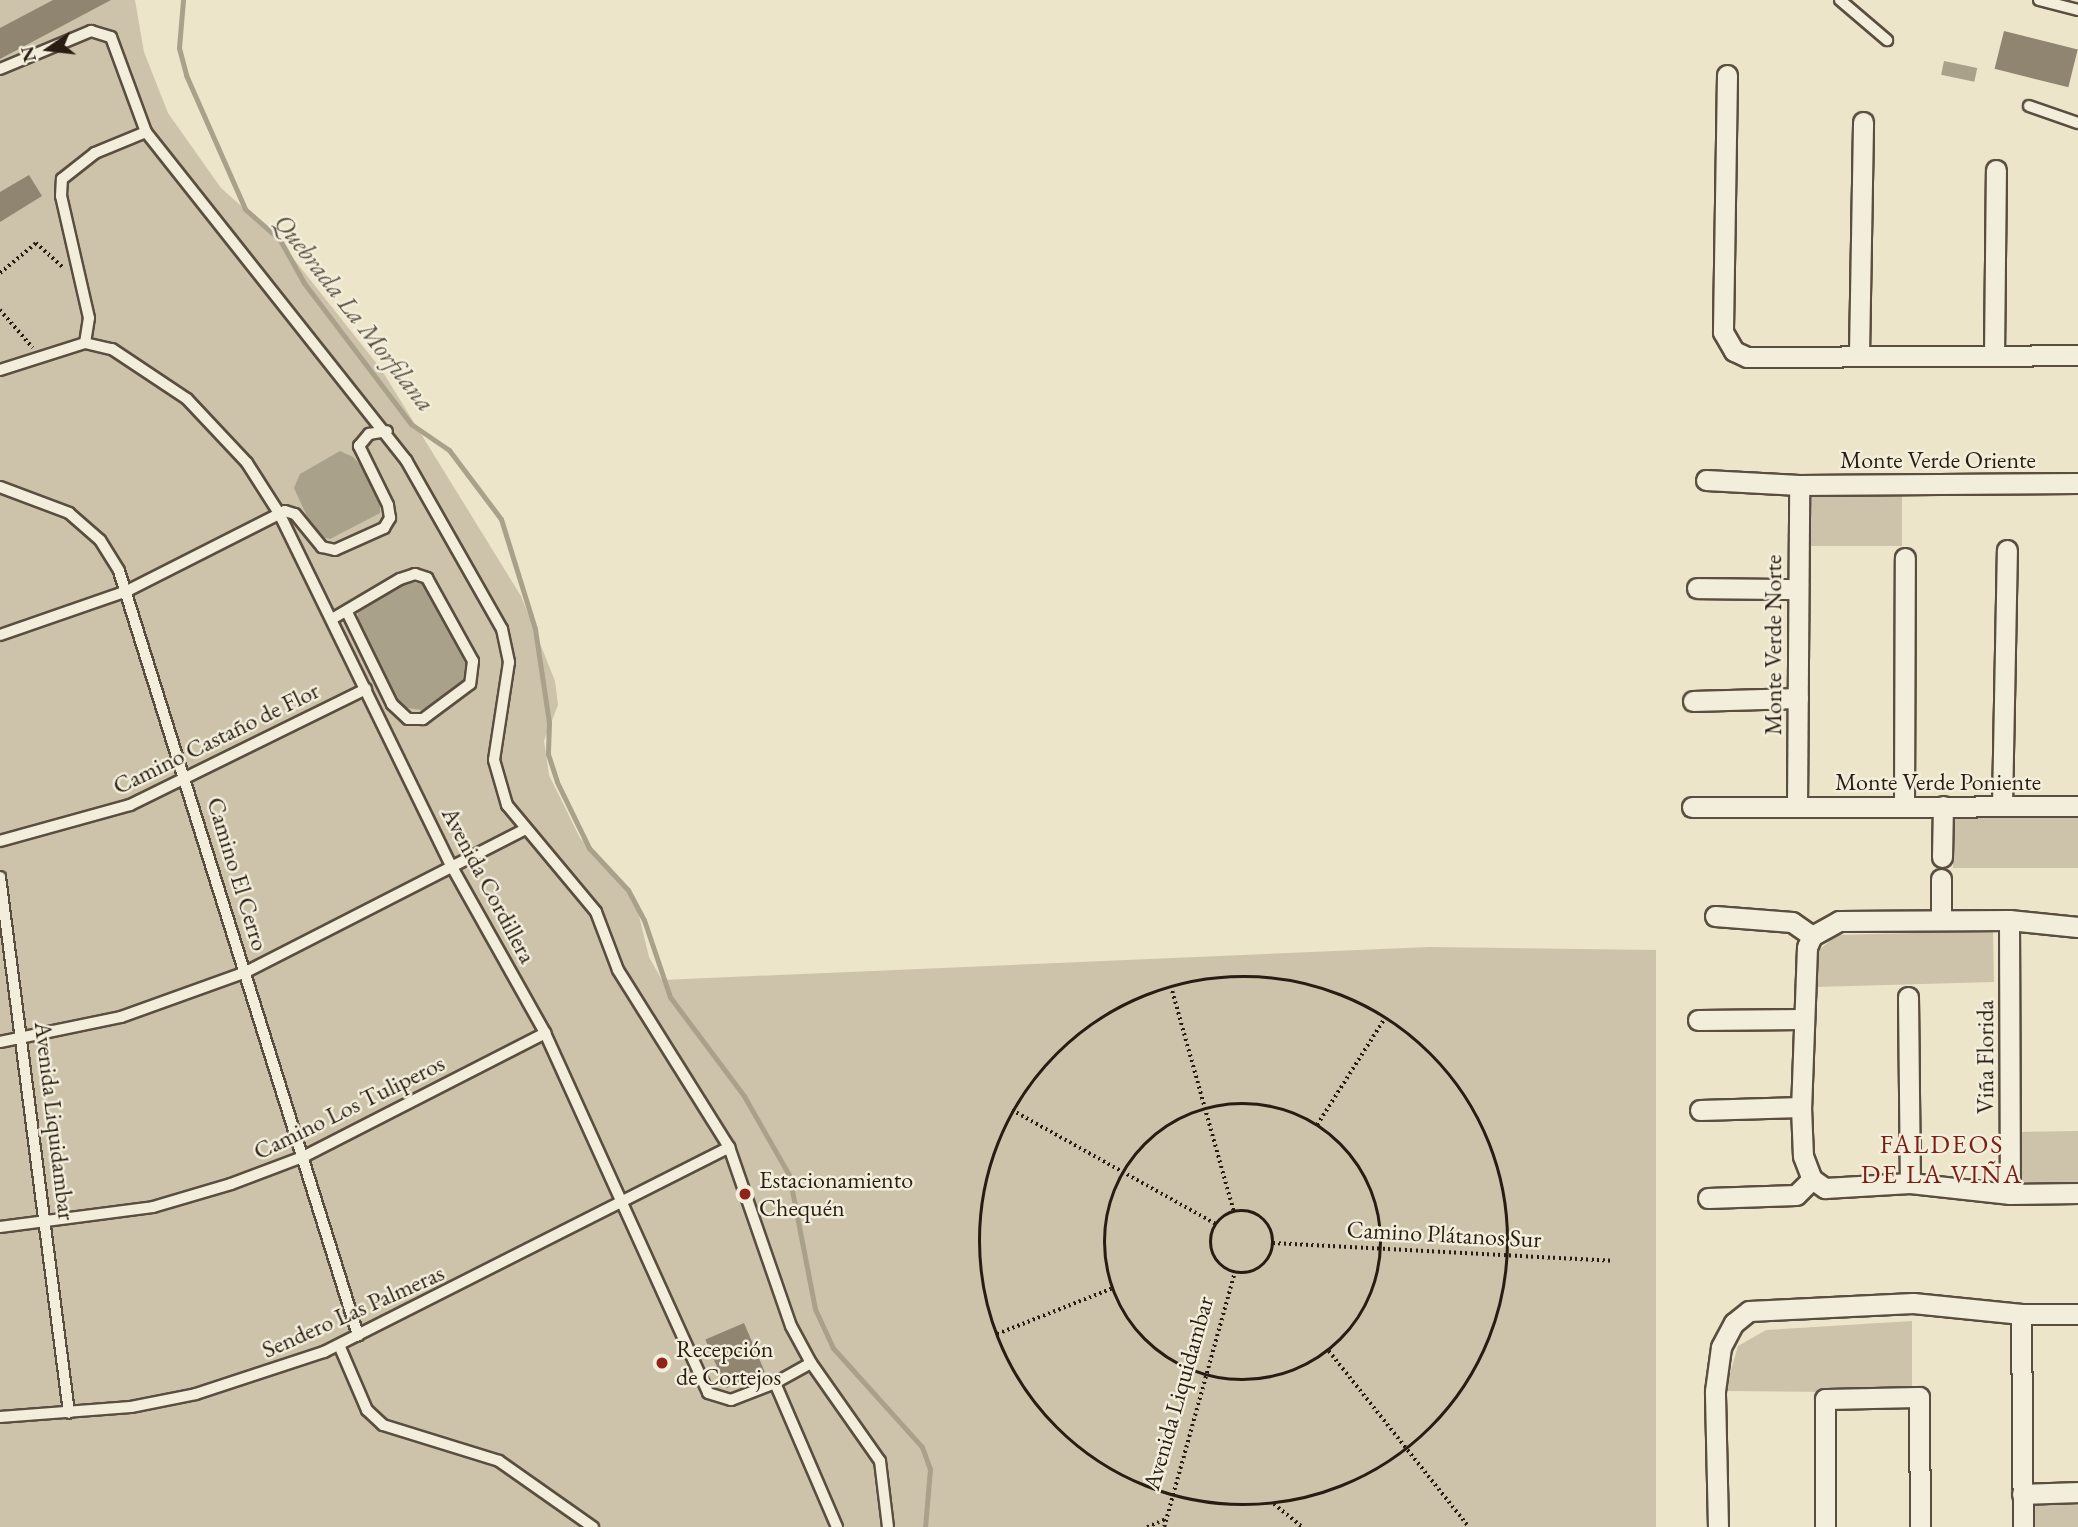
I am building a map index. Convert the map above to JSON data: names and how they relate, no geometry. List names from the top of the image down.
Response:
{
  "streets": {
    "street": [
      "Monte Verde Oriente",
      "Monte Verde Norte",
      "Monte Verde Poniente",
      "Viña Florida"
    ],
    "lane": [
      "Camino Castaño de Flor",
      "Camino El Cerro",
      "Avenida Cordillera",
      "Camino Los Tuliperos",
      "Avenida Liquidambar",
      "Sendero Las Palmeras"
    ],
    "path": ["Camino Plátanos Sur"]
  },
  "crossings": [
    ["Monte Verde Oriente", "Monte Verde Norte"],
    ["Monte Verde Norte", "Monte Verde Poniente"],
    ["Camino Castaño de Flor", "Camino El Cerro"],
    ["Camino Castaño de Flor", "Avenida Cordillera"],
    ["Camino El Cerro", "Camino Los Tuliperos"],
    ["Camino El Cerro", "Sendero Las Palmeras"],
    ["Avenida Cordillera", "Camino Los Tuliperos"],
    ["Avenida Cordillera", "Sendero Las Palmeras"],
    ["Camino Los Tuliperos", "Avenida Liquidambar"],
    ["Avenida Liquidambar", "Camino Plátanos Sur"],
    ["Avenida Liquidambar", "Sendero Las Palmeras"]
  ],
  "districts": ["FALDEOS DE LA VIÑA"],
  "water": ["Quebrada La Morfilana"],
  "places": ["Estacionamiento Chequén", "Recepción de Cortejos"],
  "north": "left"
}
